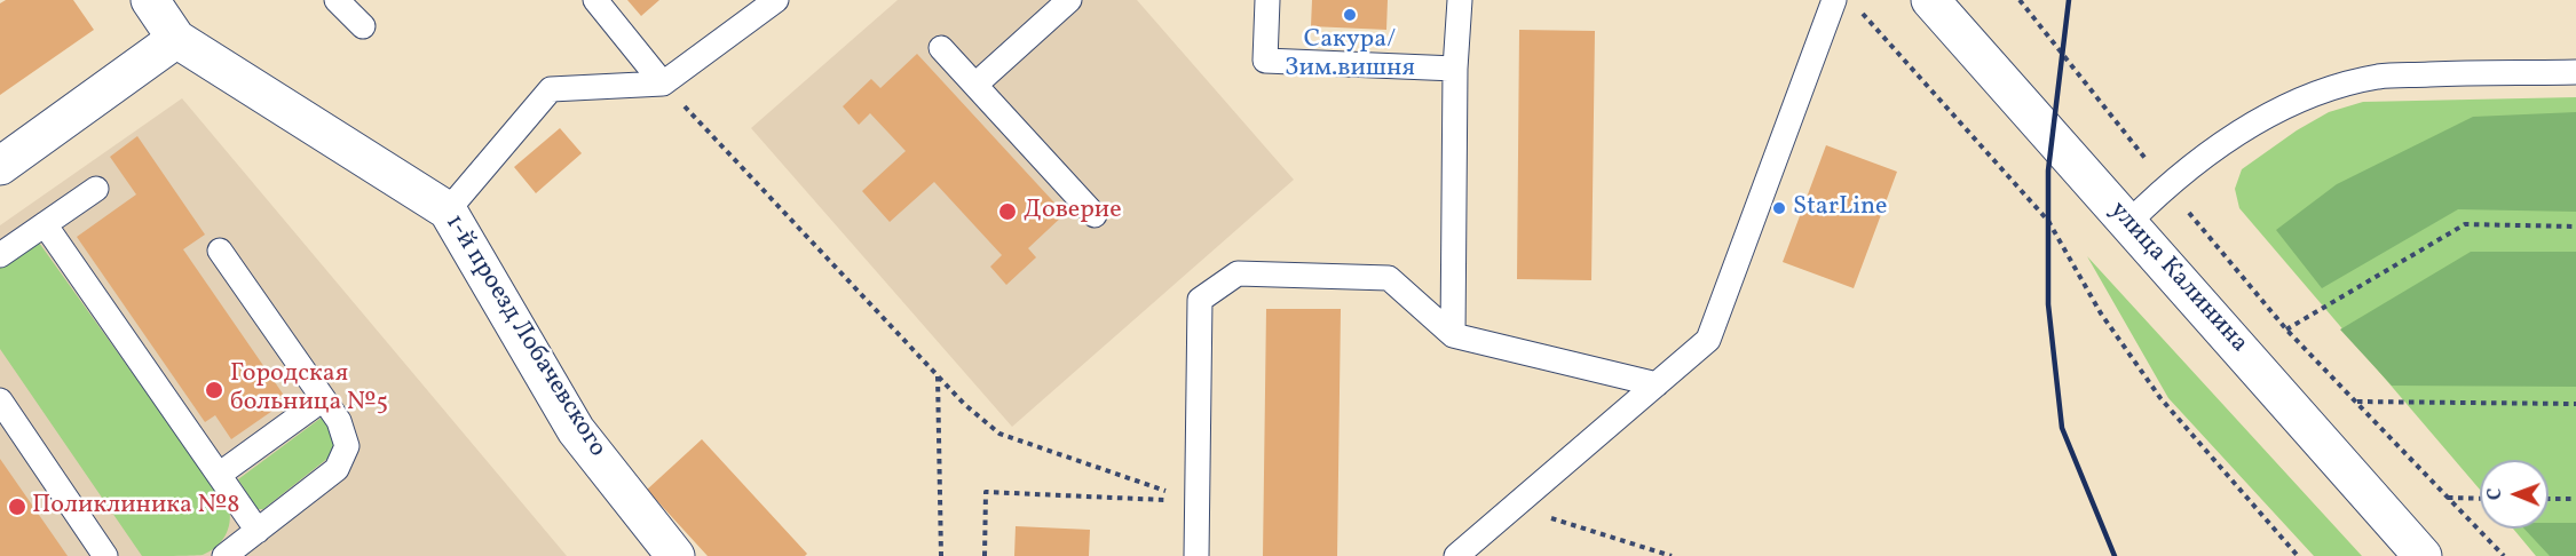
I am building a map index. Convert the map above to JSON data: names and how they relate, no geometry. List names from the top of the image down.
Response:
{
  "streets": {
    "street": ["улица Калинина", "1-й проезд Лобачевского"]
  },
  "places": [
    "Сакура/ Зим.вишня",
    "StarLine",
    "Доверие",
    "Городская больница №5",
    "Поликлиника №8"
  ],
  "north": "left"
}
